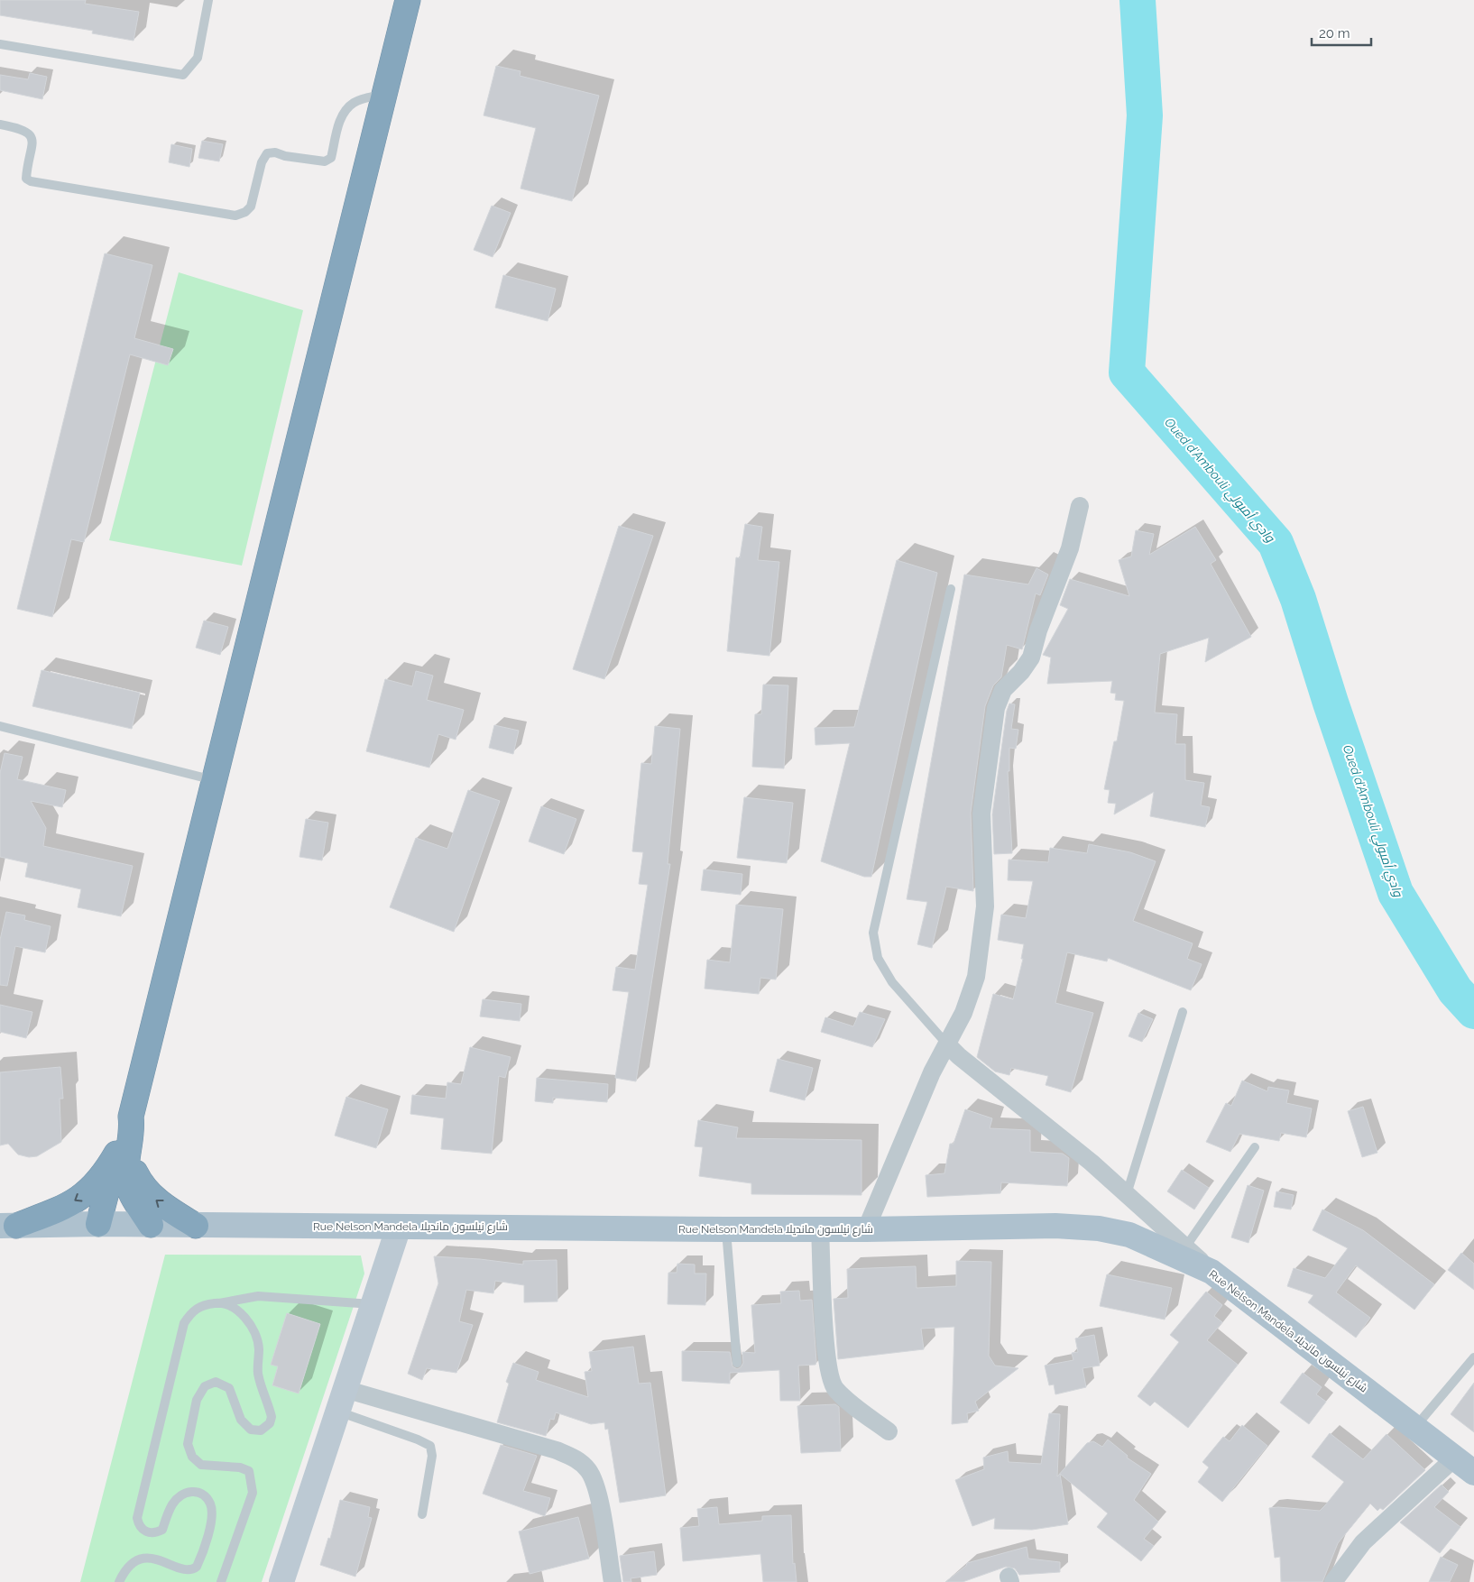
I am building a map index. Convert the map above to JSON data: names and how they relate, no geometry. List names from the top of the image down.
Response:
{
  "streets": {
    "main road": ["Rue Nelson Mandela شارع نيلسون مانديلا"]
  },
  "water": ["Oued d'Ambouli وادي أمبولي"],
  "scale_bar": "20 m"
}
